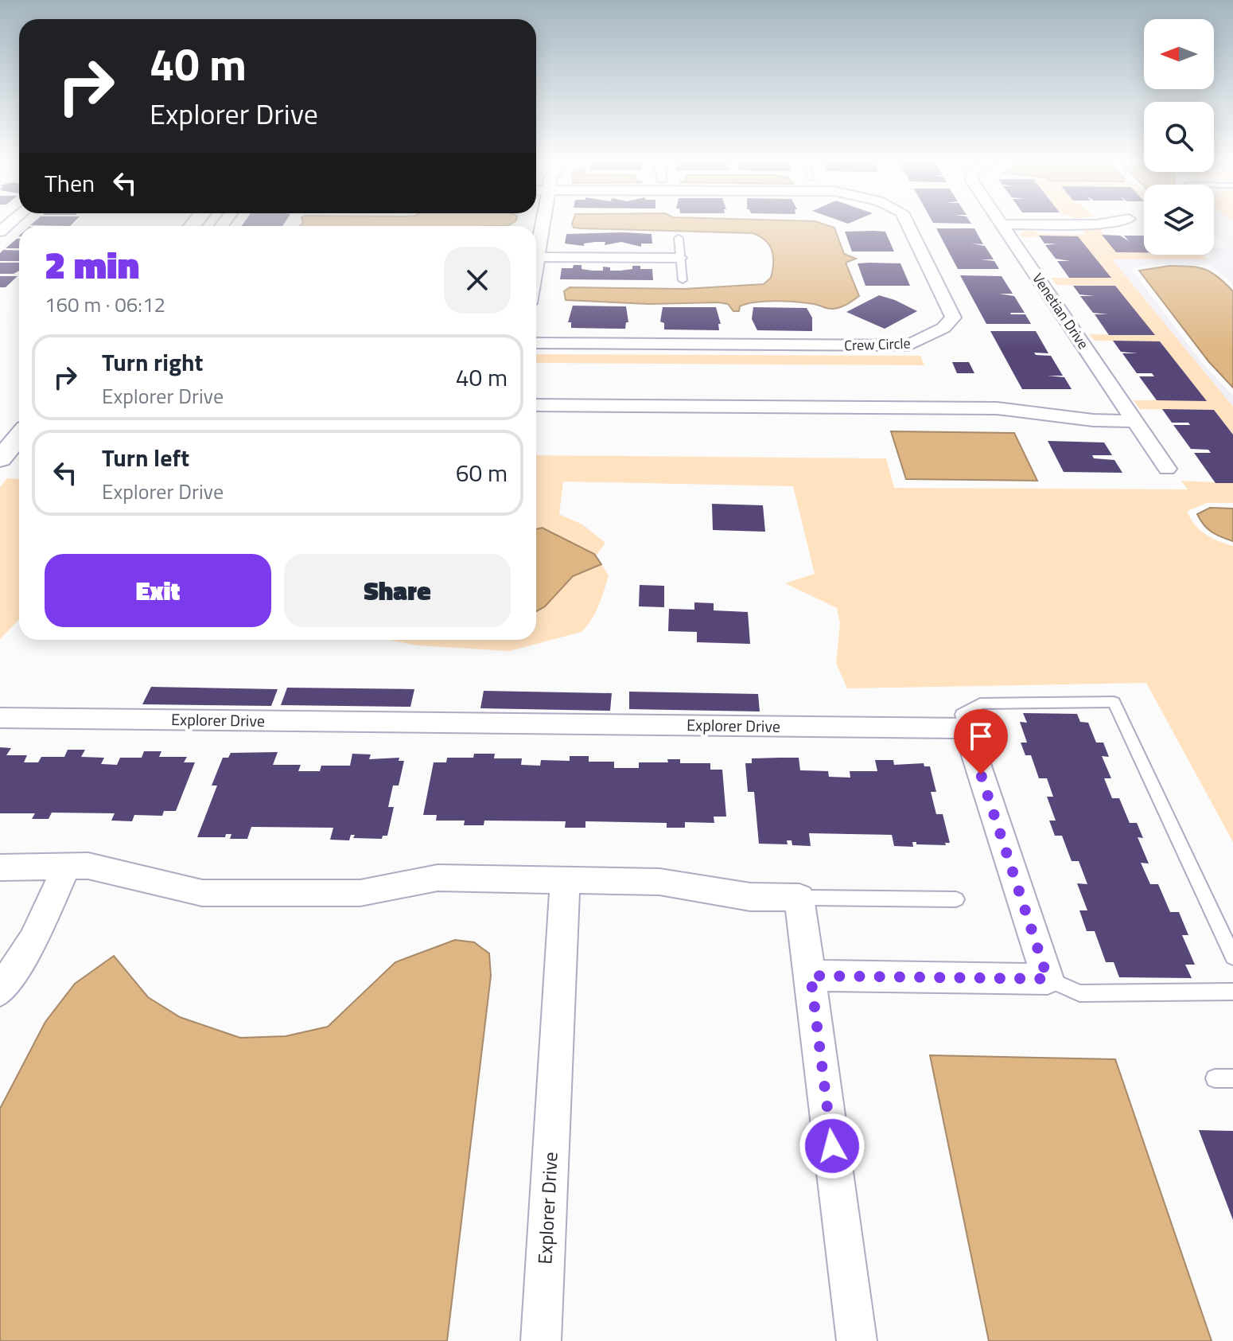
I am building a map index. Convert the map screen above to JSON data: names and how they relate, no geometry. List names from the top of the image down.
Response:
{
  "streets": {
    "street": ["Venetian Drive", "Crew Circle", "Explorer Drive"]
  },
  "north": "left",
  "page": {
    "turn": ["40 m", "Explorer Drive"],
    "then": "Then",
    "heading": ["2 min", "160 m · 06:12"],
    "list": [
      {
        "name": "Turn right",
        "note": "Explorer Drive",
        "value": "40 m"
      },
      {
        "name": "Turn left",
        "note": "Explorer Drive",
        "value": "60 m"
      }
    ],
    "buttons": ["Exit", "Share"]
  }
}
